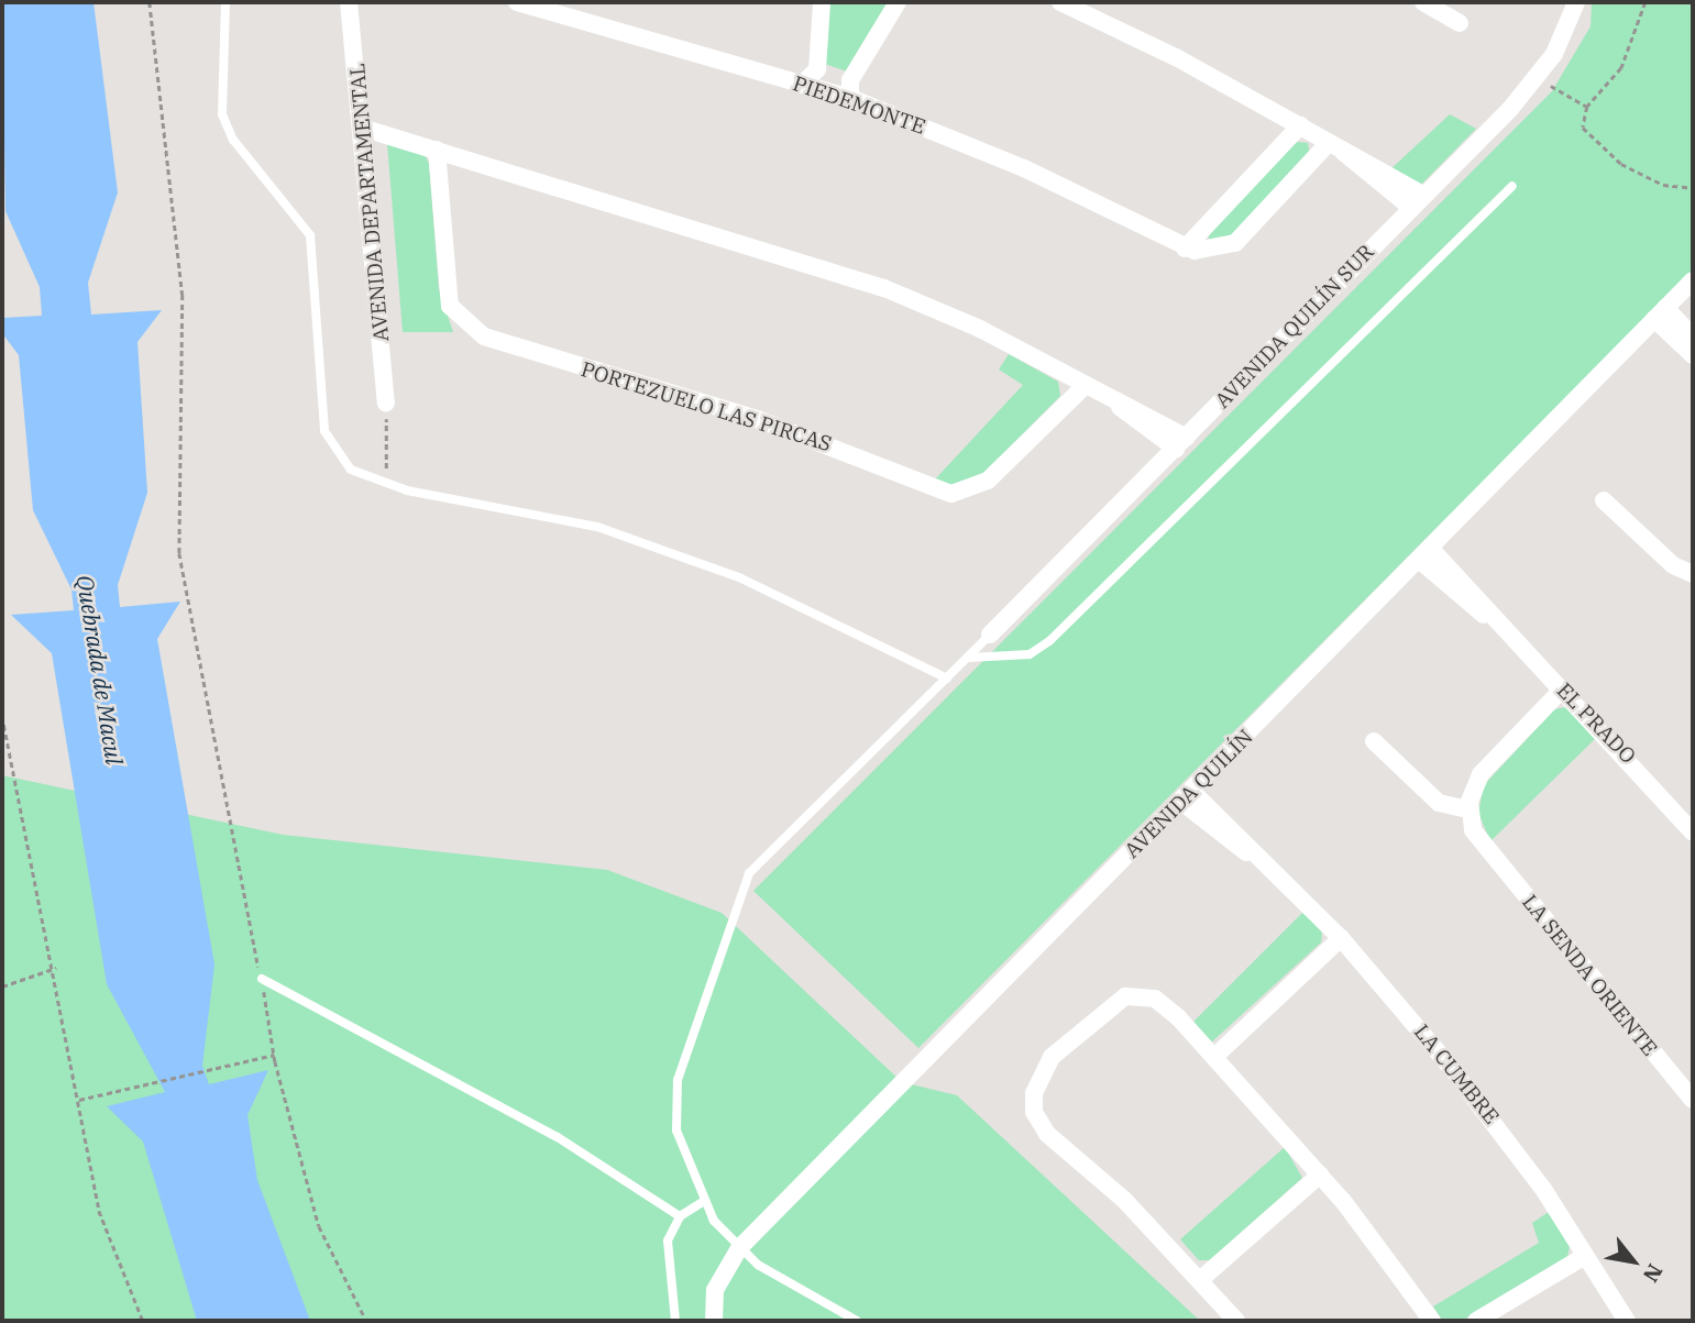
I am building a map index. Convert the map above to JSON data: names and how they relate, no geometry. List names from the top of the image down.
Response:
{
  "streets": {
    "street": [
      "PIEDEMONTE",
      "AVENIDA DEPARTAMENTAL",
      "AVENIDA QUILÍN SUR",
      "PORTEZUELO LAS PIRCAS",
      "EL PRADO",
      "AVENIDA QUILÍN",
      "LA SENDA ORIENTE",
      "LA CUMBRE"
    ]
  },
  "crossings": [
    ["EL PRADO", "AVENIDA QUILÍN"],
    ["AVENIDA QUILÍN", "LA CUMBRE"]
  ],
  "water": ["Quebrada de Macul"],
  "north": "bottom right"
}
